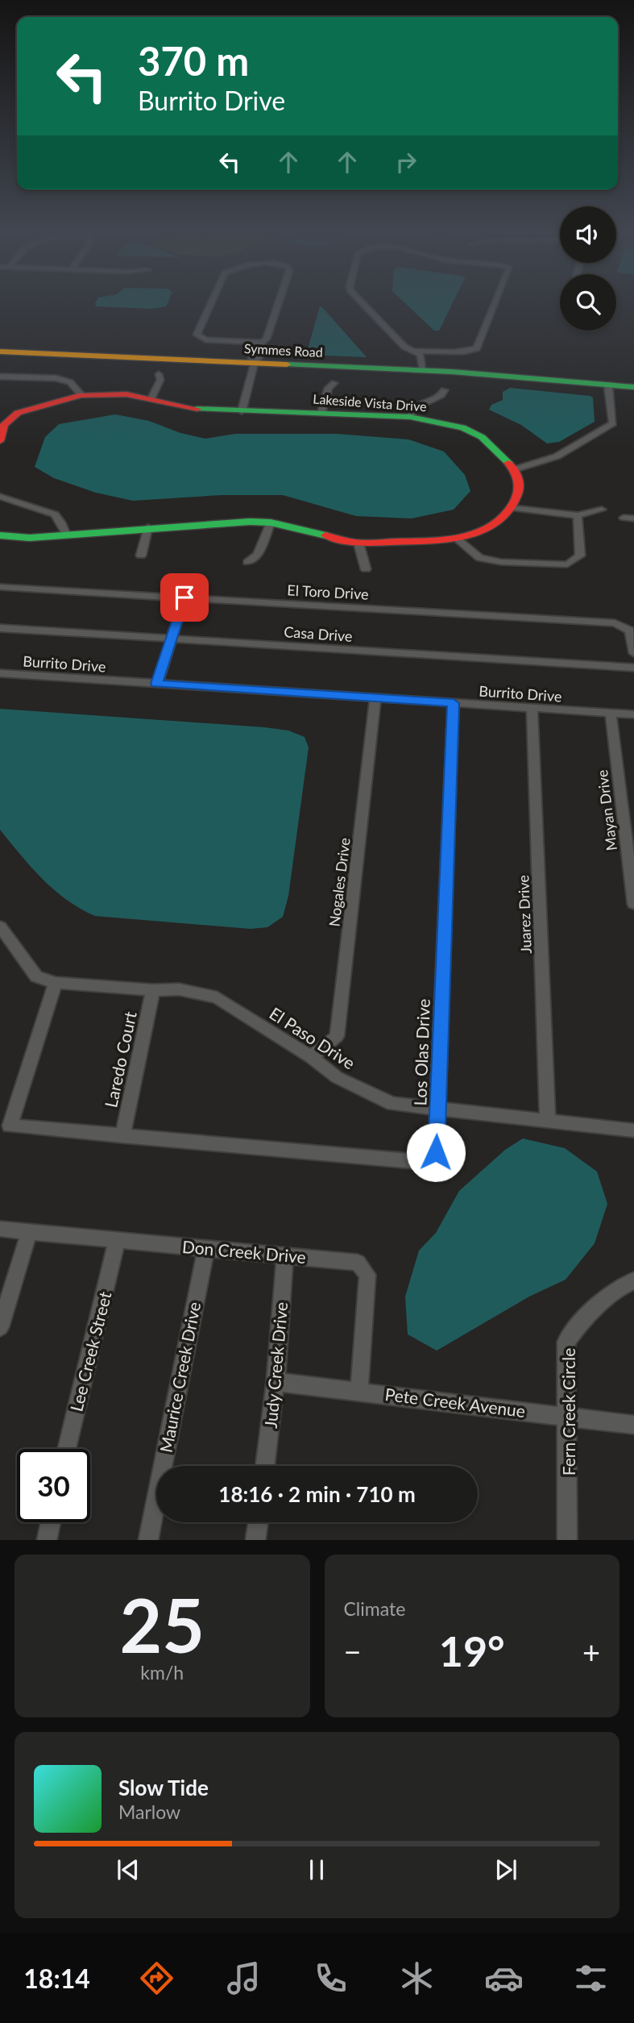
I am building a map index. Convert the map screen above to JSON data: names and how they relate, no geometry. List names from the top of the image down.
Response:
{
  "streets": {
    "street": [
      "Symmes Road",
      "Lakeside Vista Drive",
      "El Toro Drive",
      "Casa Drive",
      "Burrito Drive",
      "Mayan Drive",
      "Nogales Drive",
      "Juarez Drive",
      "El Paso Drive",
      "Los Olas Drive",
      "Laredo Court",
      "Don Creek Drive",
      "Lee Creek Street",
      "Judy Creek Drive",
      "Maurice Creek Drive",
      "Pete Creek Avenue",
      "Fern Creek Circle"
    ]
  },
  "crossings": [
    ["Burrito Drive", "Mayan Drive"],
    ["Burrito Drive", "Nogales Drive"],
    ["Burrito Drive", "Juarez Drive"],
    ["Burrito Drive", "Los Olas Drive"],
    ["Nogales Drive", "El Paso Drive"],
    ["Juarez Drive", "El Paso Drive"],
    ["El Paso Drive", "Los Olas Drive"],
    ["El Paso Drive", "Laredo Court"],
    ["Los Olas Drive", "Laredo Court"],
    ["Don Creek Drive", "Lee Creek Street"],
    ["Don Creek Drive", "Judy Creek Drive"],
    ["Don Creek Drive", "Maurice Creek Drive"],
    ["Don Creek Drive", "Pete Creek Avenue"],
    ["Judy Creek Drive", "Pete Creek Avenue"],
    ["Pete Creek Avenue", "Fern Creek Circle"]
  ],
  "page": {
    "turn": ["370 m", "Burrito Drive"],
    "limit": "30",
    "trip": "18:16 · 2 min · 710 m",
    "tile": [
      ["25", "km/h"],
      "Climate"
    ],
    "heat": ["−", "19°", "+"],
    "song": ["Slow Tide", "Marlow"],
    "tabs": "18:14"
  }
}
